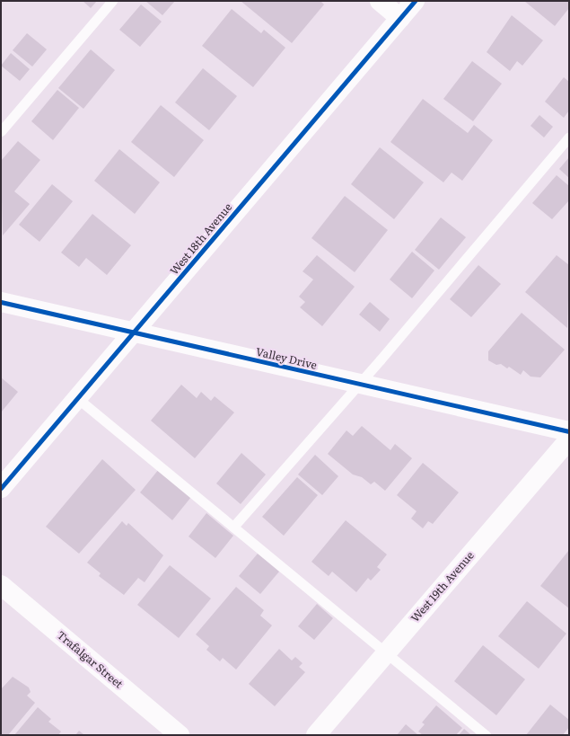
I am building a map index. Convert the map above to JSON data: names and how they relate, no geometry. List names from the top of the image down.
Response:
{
  "streets": {
    "street": [
      "West 18th Avenue",
      "Valley Drive",
      "West 19th Avenue",
      "Trafalgar Street"
    ]
  },
  "crossings": [
    ["West 18th Avenue", "Valley Drive"]
  ]
}
